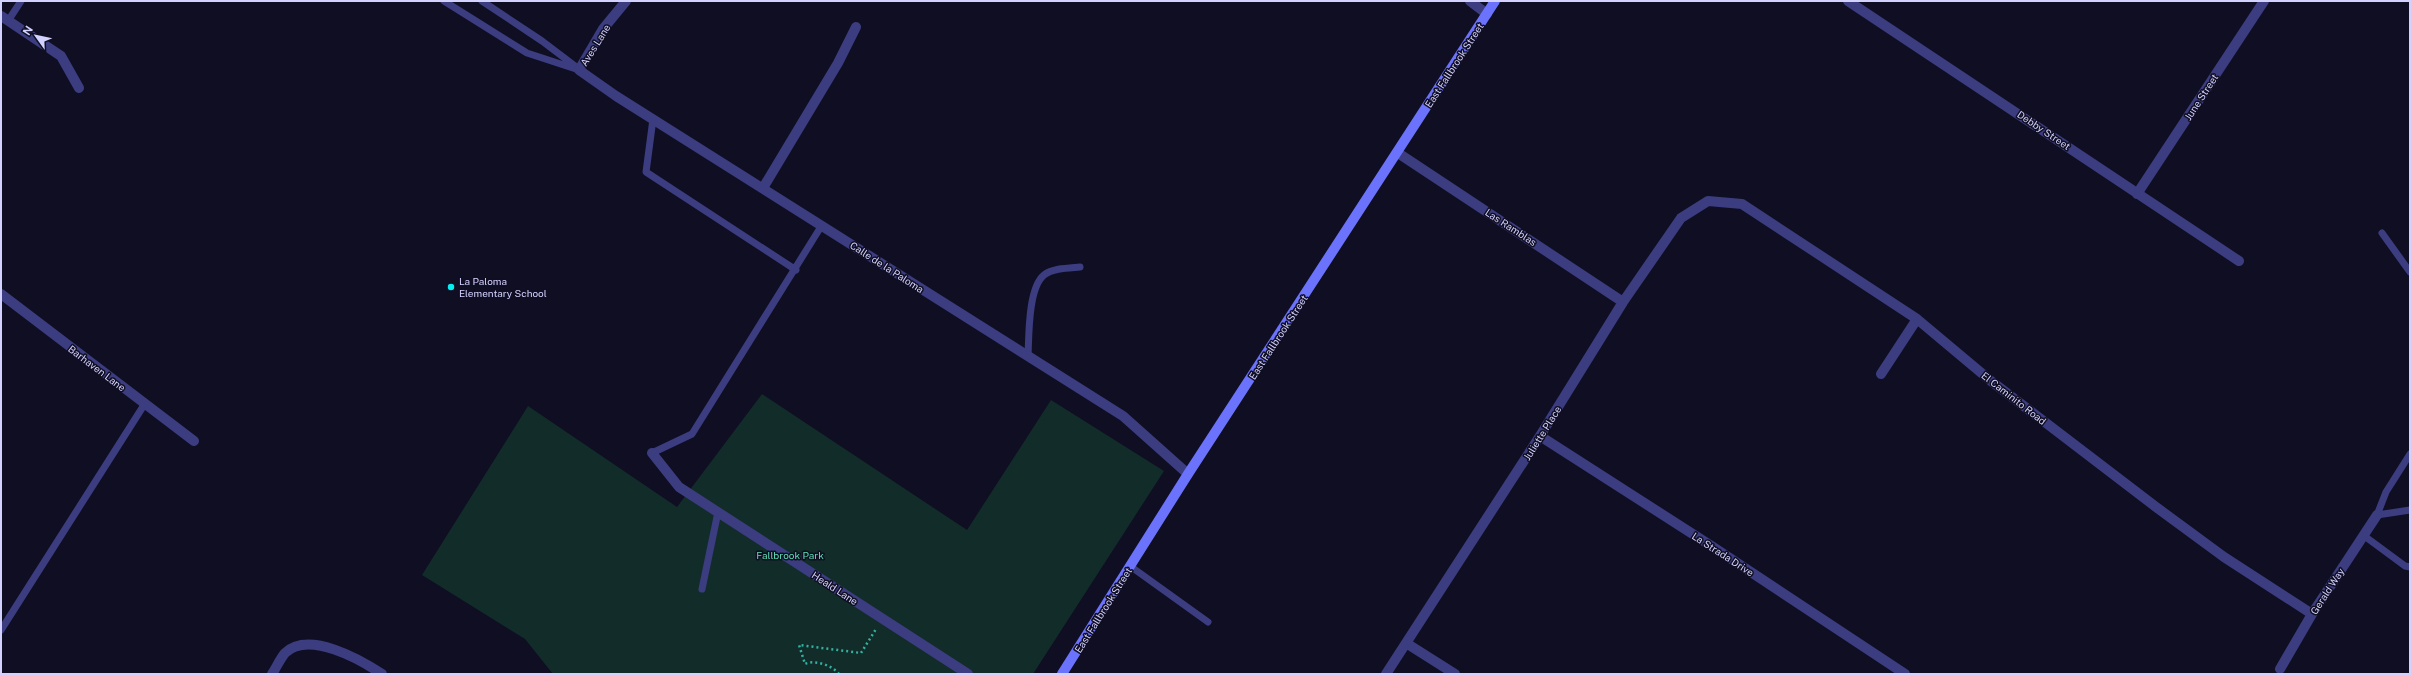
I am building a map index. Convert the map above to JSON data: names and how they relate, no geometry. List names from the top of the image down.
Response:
{
  "streets": {
    "main road": ["East Fallbrook Street"],
    "street": [
      "Aves Lane",
      "June Street",
      "Debby Street",
      "Las Ramblas",
      "Calle de la Paloma",
      "Barhaven Lane",
      "El Caminito Road",
      "Juliette Place",
      "La Strada Drive",
      "Heald Lane",
      "Gerald Way"
    ]
  },
  "crossings": [
    ["Aves Lane", "Calle de la Paloma"],
    ["East Fallbrook Street", "Las Ramblas"],
    ["East Fallbrook Street", "Calle de la Paloma"],
    ["June Street", "Debby Street"],
    ["Las Ramblas", "Juliette Place"],
    ["El Caminito Road", "Juliette Place"],
    ["El Caminito Road", "Gerald Way"],
    ["Juliette Place", "La Strada Drive"]
  ],
  "parks": ["Fallbrook Park"],
  "places": ["La Paloma Elementary School"],
  "north": "top left"
}
